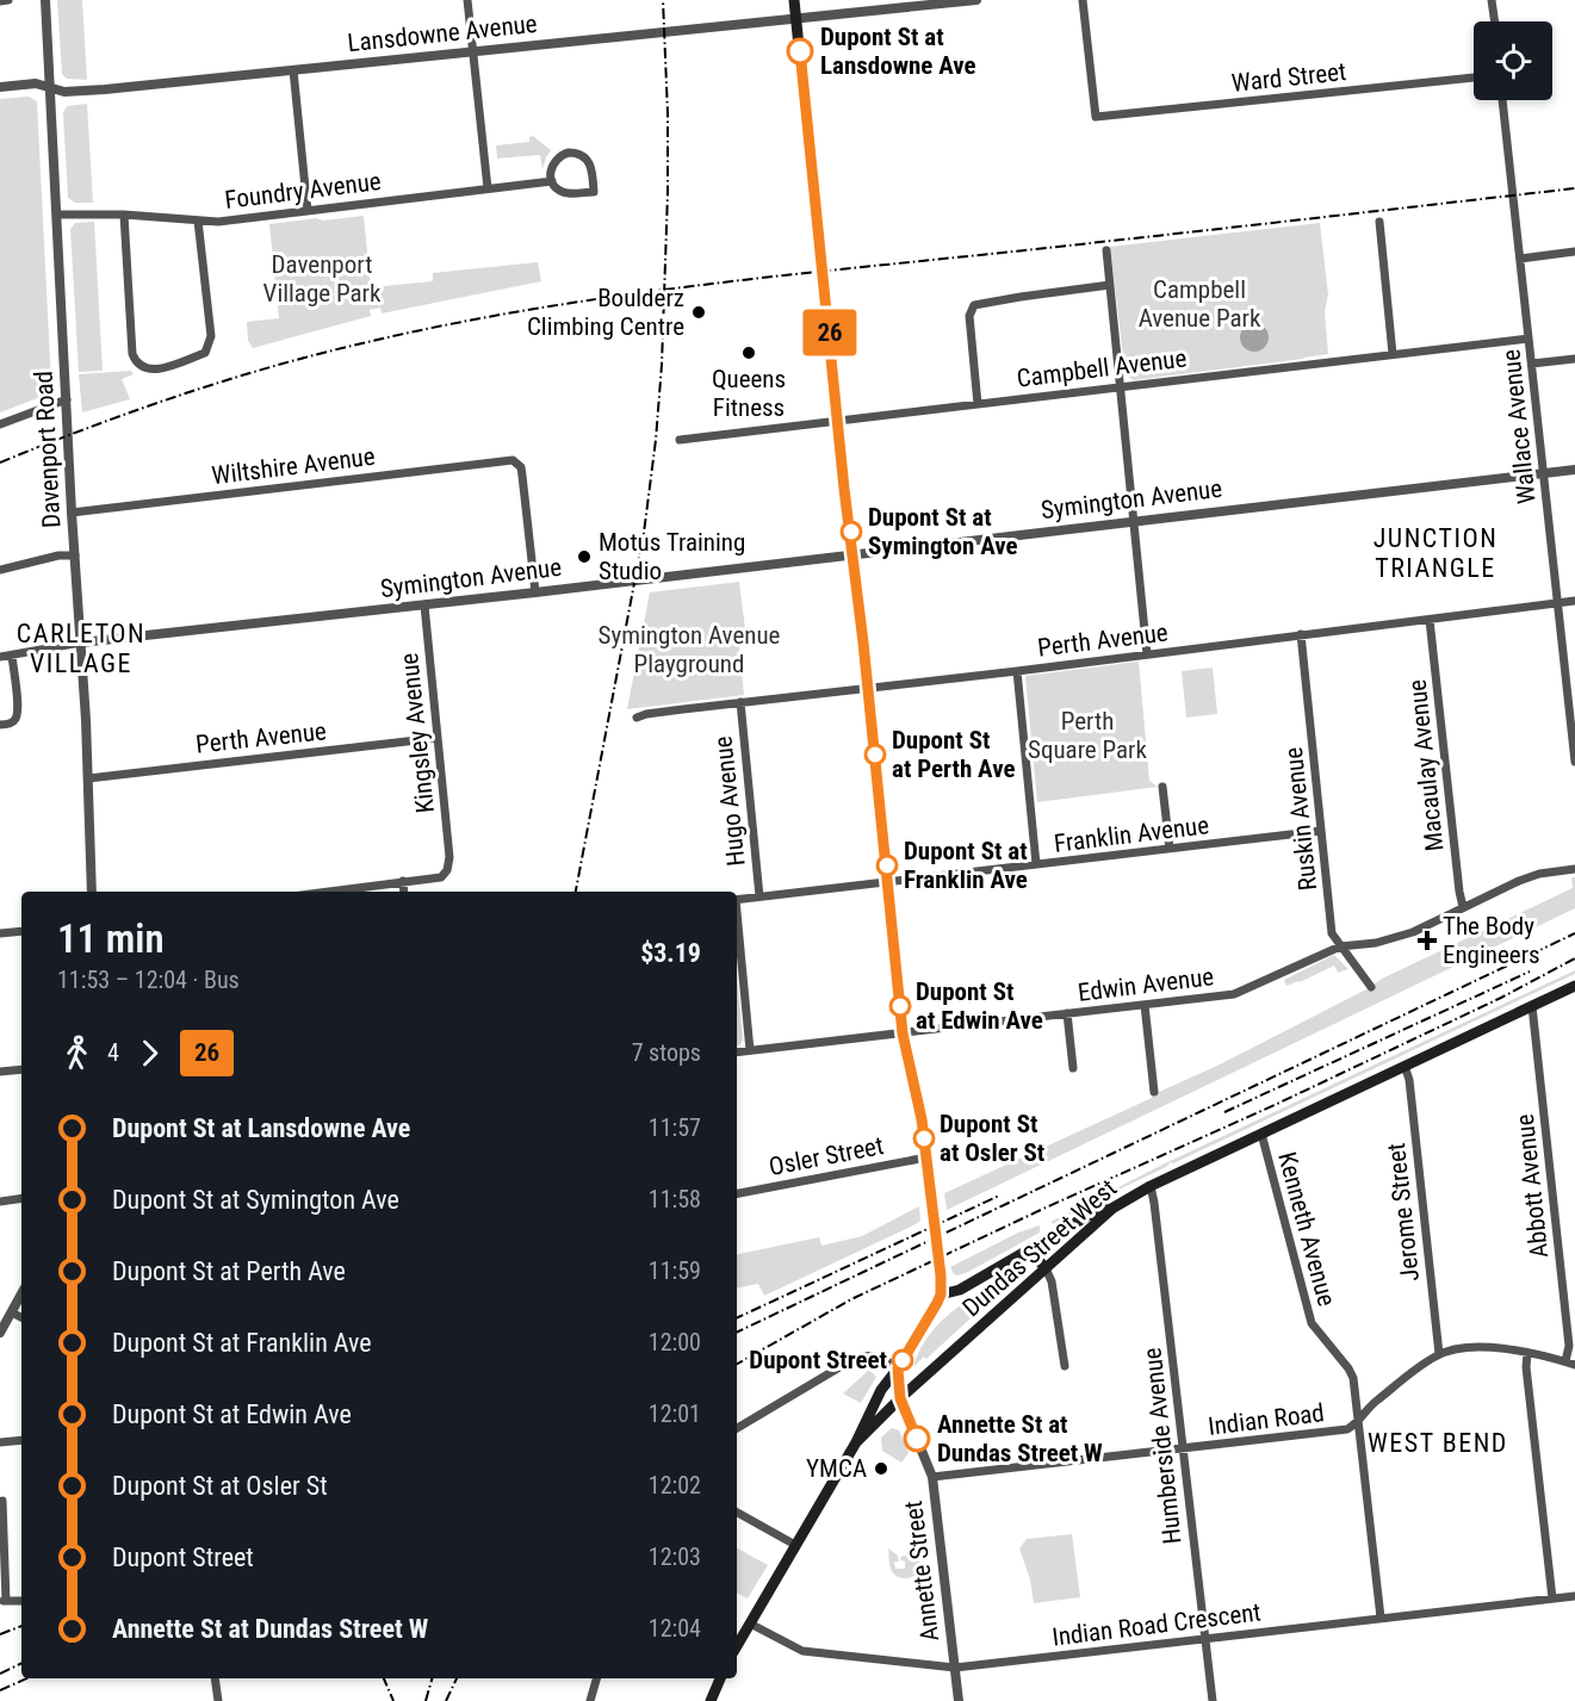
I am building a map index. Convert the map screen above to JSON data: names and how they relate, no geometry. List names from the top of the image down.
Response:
{
  "streets": {
    "main road": ["Dundas Street West"],
    "street": [
      "Lansdowne Avenue",
      "Ward Street",
      "Foundry Avenue",
      "Campbell Avenue",
      "Wallace Avenue",
      "Davenport Road",
      "Wiltshire Avenue",
      "Symington Avenue",
      "Perth Avenue",
      "Kingsley Avenue",
      "Macaulay Avenue",
      "Hugo Avenue",
      "Ruskin Avenue",
      "Franklin Avenue",
      "Edwin Avenue",
      "Osler Street",
      "Abbott Avenue",
      "Jerome Street",
      "Kenneth Avenue",
      "Indian Road",
      "Humberside Avenue",
      "Annette Street",
      "Indian Road Crescent"
    ]
  },
  "crossings": [
    ["Lansdowne Avenue", "Davenport Road"],
    ["Foundry Avenue", "Davenport Road"],
    ["Campbell Avenue", "Wallace Avenue"],
    ["Wallace Avenue", "Symington Avenue"],
    ["Wallace Avenue", "Perth Avenue"],
    ["Davenport Road", "Wiltshire Avenue"],
    ["Davenport Road", "Symington Avenue"],
    ["Davenport Road", "Perth Avenue"],
    ["Wiltshire Avenue", "Symington Avenue"],
    ["Symington Avenue", "Kingsley Avenue"],
    ["Perth Avenue", "Kingsley Avenue"],
    ["Perth Avenue", "Macaulay Avenue"],
    ["Perth Avenue", "Hugo Avenue"],
    ["Perth Avenue", "Ruskin Avenue"],
    ["Macaulay Avenue", "Edwin Avenue"],
    ["Hugo Avenue", "Franklin Avenue"],
    ["Ruskin Avenue", "Franklin Avenue"],
    ["Ruskin Avenue", "Edwin Avenue"],
    ["Abbott Avenue", "Dundas Street West"],
    ["Abbott Avenue", "Indian Road"],
    ["Jerome Street", "Dundas Street West"],
    ["Jerome Street", "Indian Road"],
    ["Kenneth Avenue", "Dundas Street West"],
    ["Kenneth Avenue", "Indian Road"],
    ["Kenneth Avenue", "Indian Road Crescent"],
    ["Dundas Street West", "Humberside Avenue"],
    ["Dundas Street West", "Annette Street"],
    ["Dundas Street West", "Indian Road Crescent"],
    ["Indian Road", "Humberside Avenue"],
    ["Indian Road", "Annette Street"],
    ["Humberside Avenue", "Indian Road Crescent"],
    ["Annette Street", "Indian Road Crescent"]
  ],
  "districts": ["JUNCTION TRIANGLE", "CARLETON VILLAGE", "WEST BEND"],
  "parks": [
    "Davenport Village Park",
    "Campbell Avenue Park",
    "Symington Avenue Playground",
    "Perth Square Park"
  ],
  "places": {
    "other": [
      "Dupont St at Lansdowne Ave",
      "Boulderz Climbing Centre",
      "Queens Fitness",
      "Dupont St at Symington Ave",
      "Motus Training Studio",
      "Dupont St at Perth Ave",
      "Dupont St at Franklin Ave",
      "Dupont St at Edwin Ave",
      "Dupont St at Osler St",
      "Dupont Street",
      "Annette St at Dundas Street W",
      "YMCA"
    ],
    "health": ["The Body Engineers"]
  },
  "lines": ["bus line 26"],
  "page": {
    "on_map": "26",
    "heading": ["11 min", "11:53 – 12:04 · Bus", "$3.19"],
    "legs": ["4", "26", "7 stops"],
    "list": [
      {
        "name": "Dupont St at Lansdowne Ave",
        "value": "11:57"
      },
      {
        "name": "Dupont St at Symington Ave",
        "value": "11:58"
      },
      {
        "name": "Dupont St at Perth Ave",
        "value": "11:59"
      },
      {
        "name": "Dupont St at Franklin Ave",
        "value": "12:00"
      },
      {
        "name": "Dupont St at Edwin Ave",
        "value": "12:01"
      },
      {
        "name": "Dupont St at Osler St",
        "value": "12:02"
      },
      {
        "name": "Dupont Street",
        "value": "12:03"
      },
      {
        "name": "Annette St at Dundas Street W",
        "value": "12:04"
      }
    ]
  }
}
